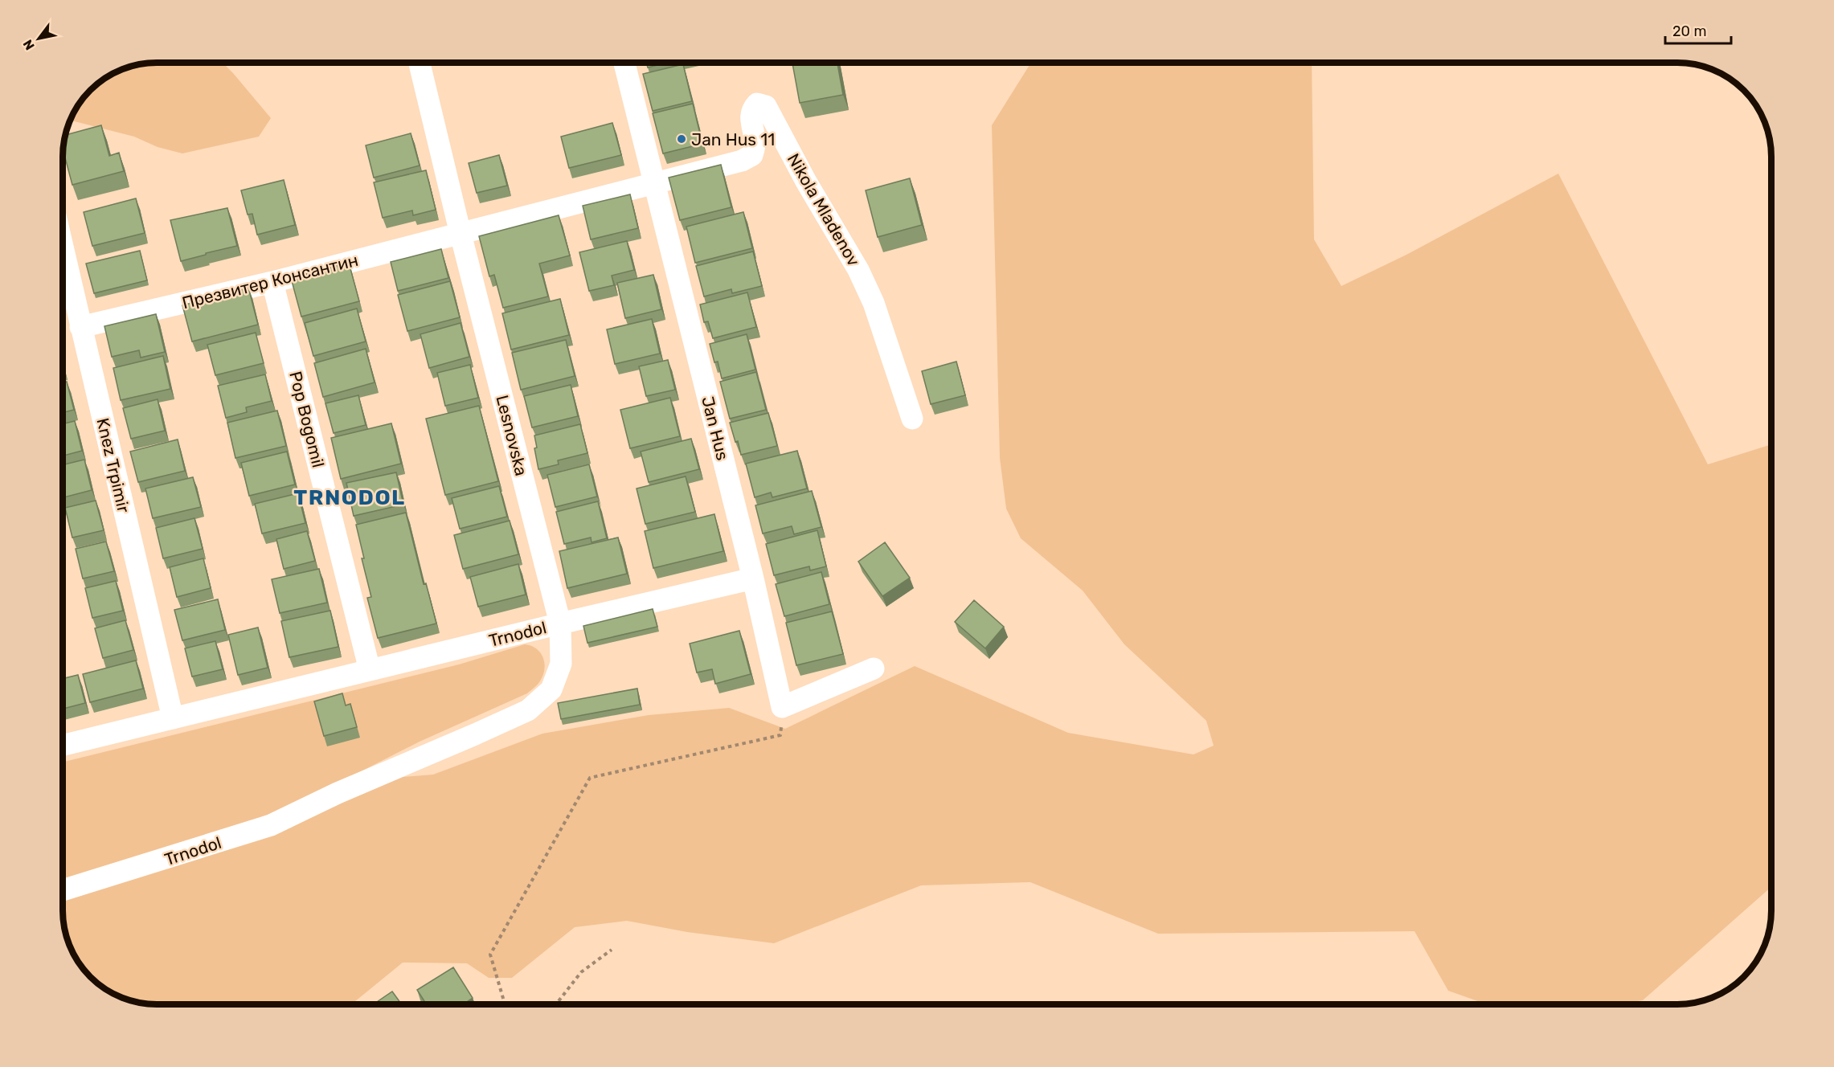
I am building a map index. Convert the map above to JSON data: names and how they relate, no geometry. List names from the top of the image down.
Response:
{
  "streets": {
    "street": [
      "Nikola Mladenov",
      "Презвитер Консантин",
      "Pop Bogomil",
      "Jan Hus",
      "Lesnovska",
      "Knez Trpimir",
      "Trnodol"
    ]
  },
  "crossings": [
    ["Nikola Mladenov", "Презвитер Консантин"],
    ["Nikola Mladenov", "Jan Hus"],
    ["Презвитер Консантин", "Pop Bogomil"],
    ["Презвитер Консантин", "Jan Hus"],
    ["Презвитер Консантин", "Lesnovska"],
    ["Презвитер Консантин", "Knez Trpimir"],
    ["Pop Bogomil", "Trnodol"],
    ["Lesnovska", "Trnodol"],
    ["Knez Trpimir", "Trnodol"]
  ],
  "districts": ["TRNODOL"],
  "places": ["Jan Hus 11"],
  "scale_bar": "20 m",
  "north": "bottom left"
}
